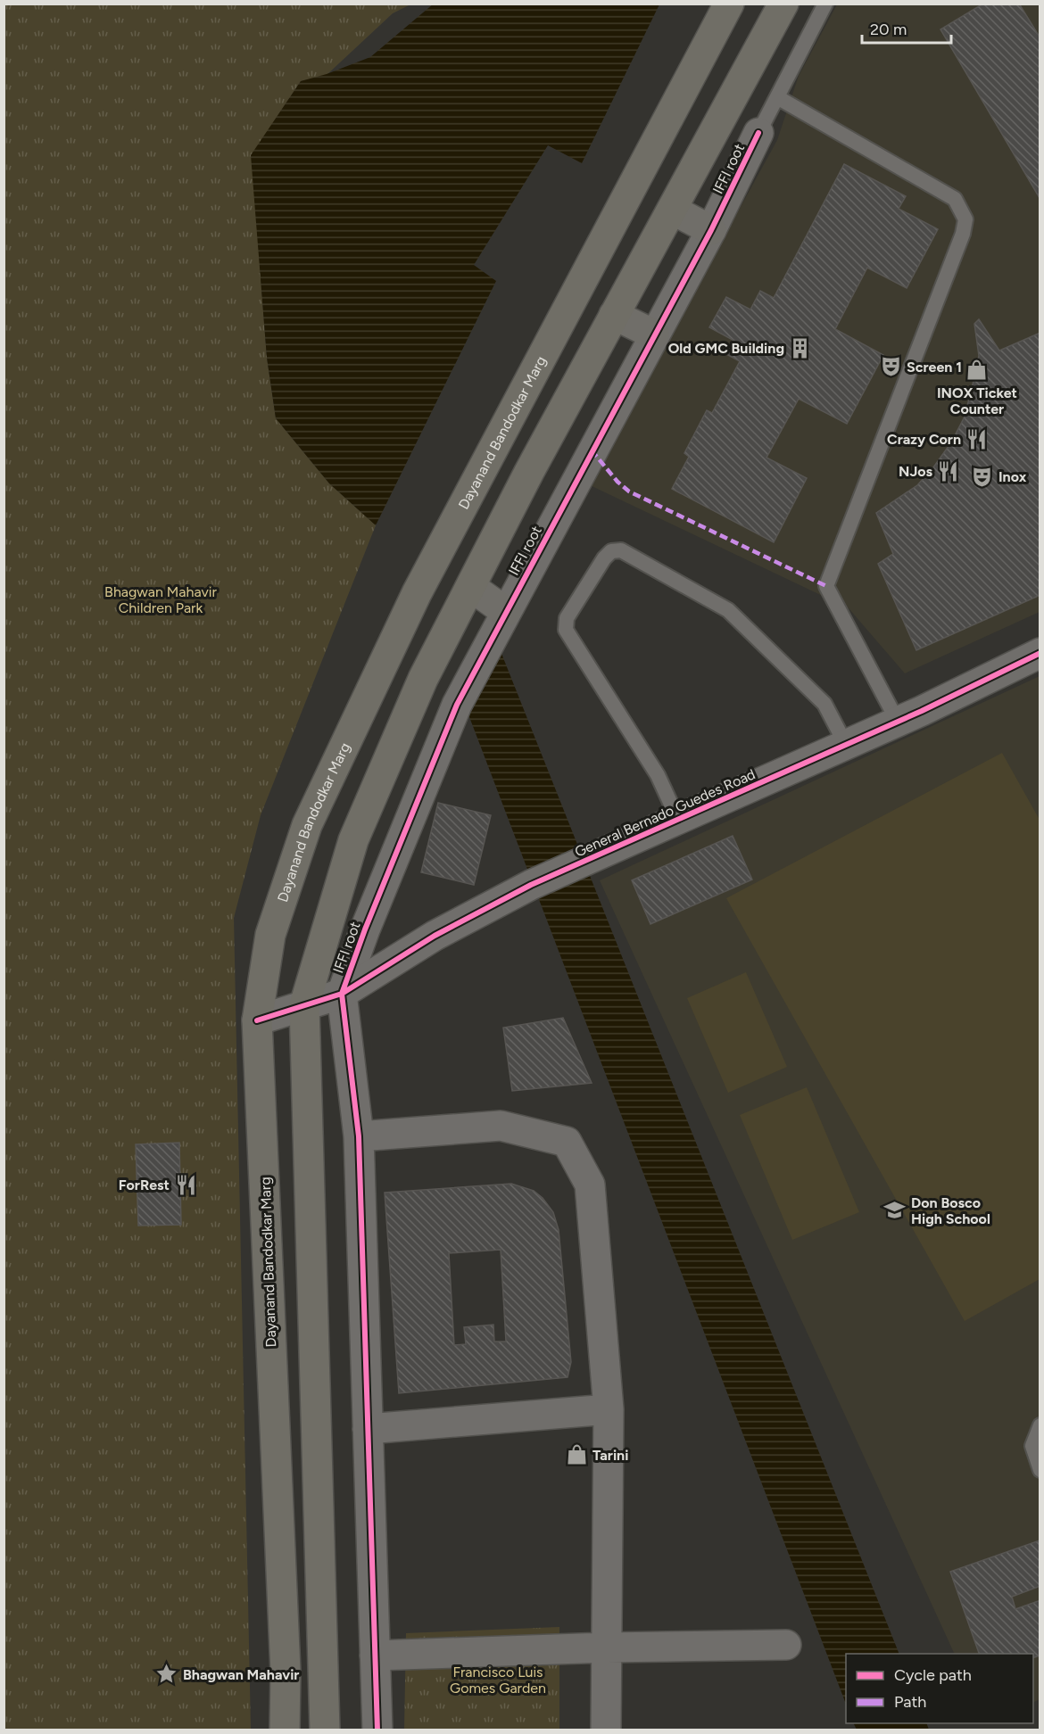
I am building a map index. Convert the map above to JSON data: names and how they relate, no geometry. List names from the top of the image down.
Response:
{
  "streets": {
    "main road": ["Dayanand Bandodkar Marg"],
    "street": ["IFFI root", "General Bernado Guedes Road"]
  },
  "crossings": [
    ["IFFI root", "General Bernado Guedes Road"],
    ["Dayanand Bandodkar Marg", "General Bernado Guedes Road"]
  ],
  "parks": ["Bhagwan Mahavir Children Park", "Francisco Luis Gomes Garden"],
  "places": {
    "building": ["Old GMC Building"],
    "theatre": ["Screen 1", "Inox"],
    "shop": ["INOX Ticket Counter", "Tarini"],
    "restaurant": ["Crazy Corn", "NJos", "ForRest"],
    "school or university": ["Don Bosco High School"],
    "place": ["Bhagwan Mahavir"]
  },
  "legend": ["Cycle path", "Path"],
  "scale_bar": "20 m"
}
